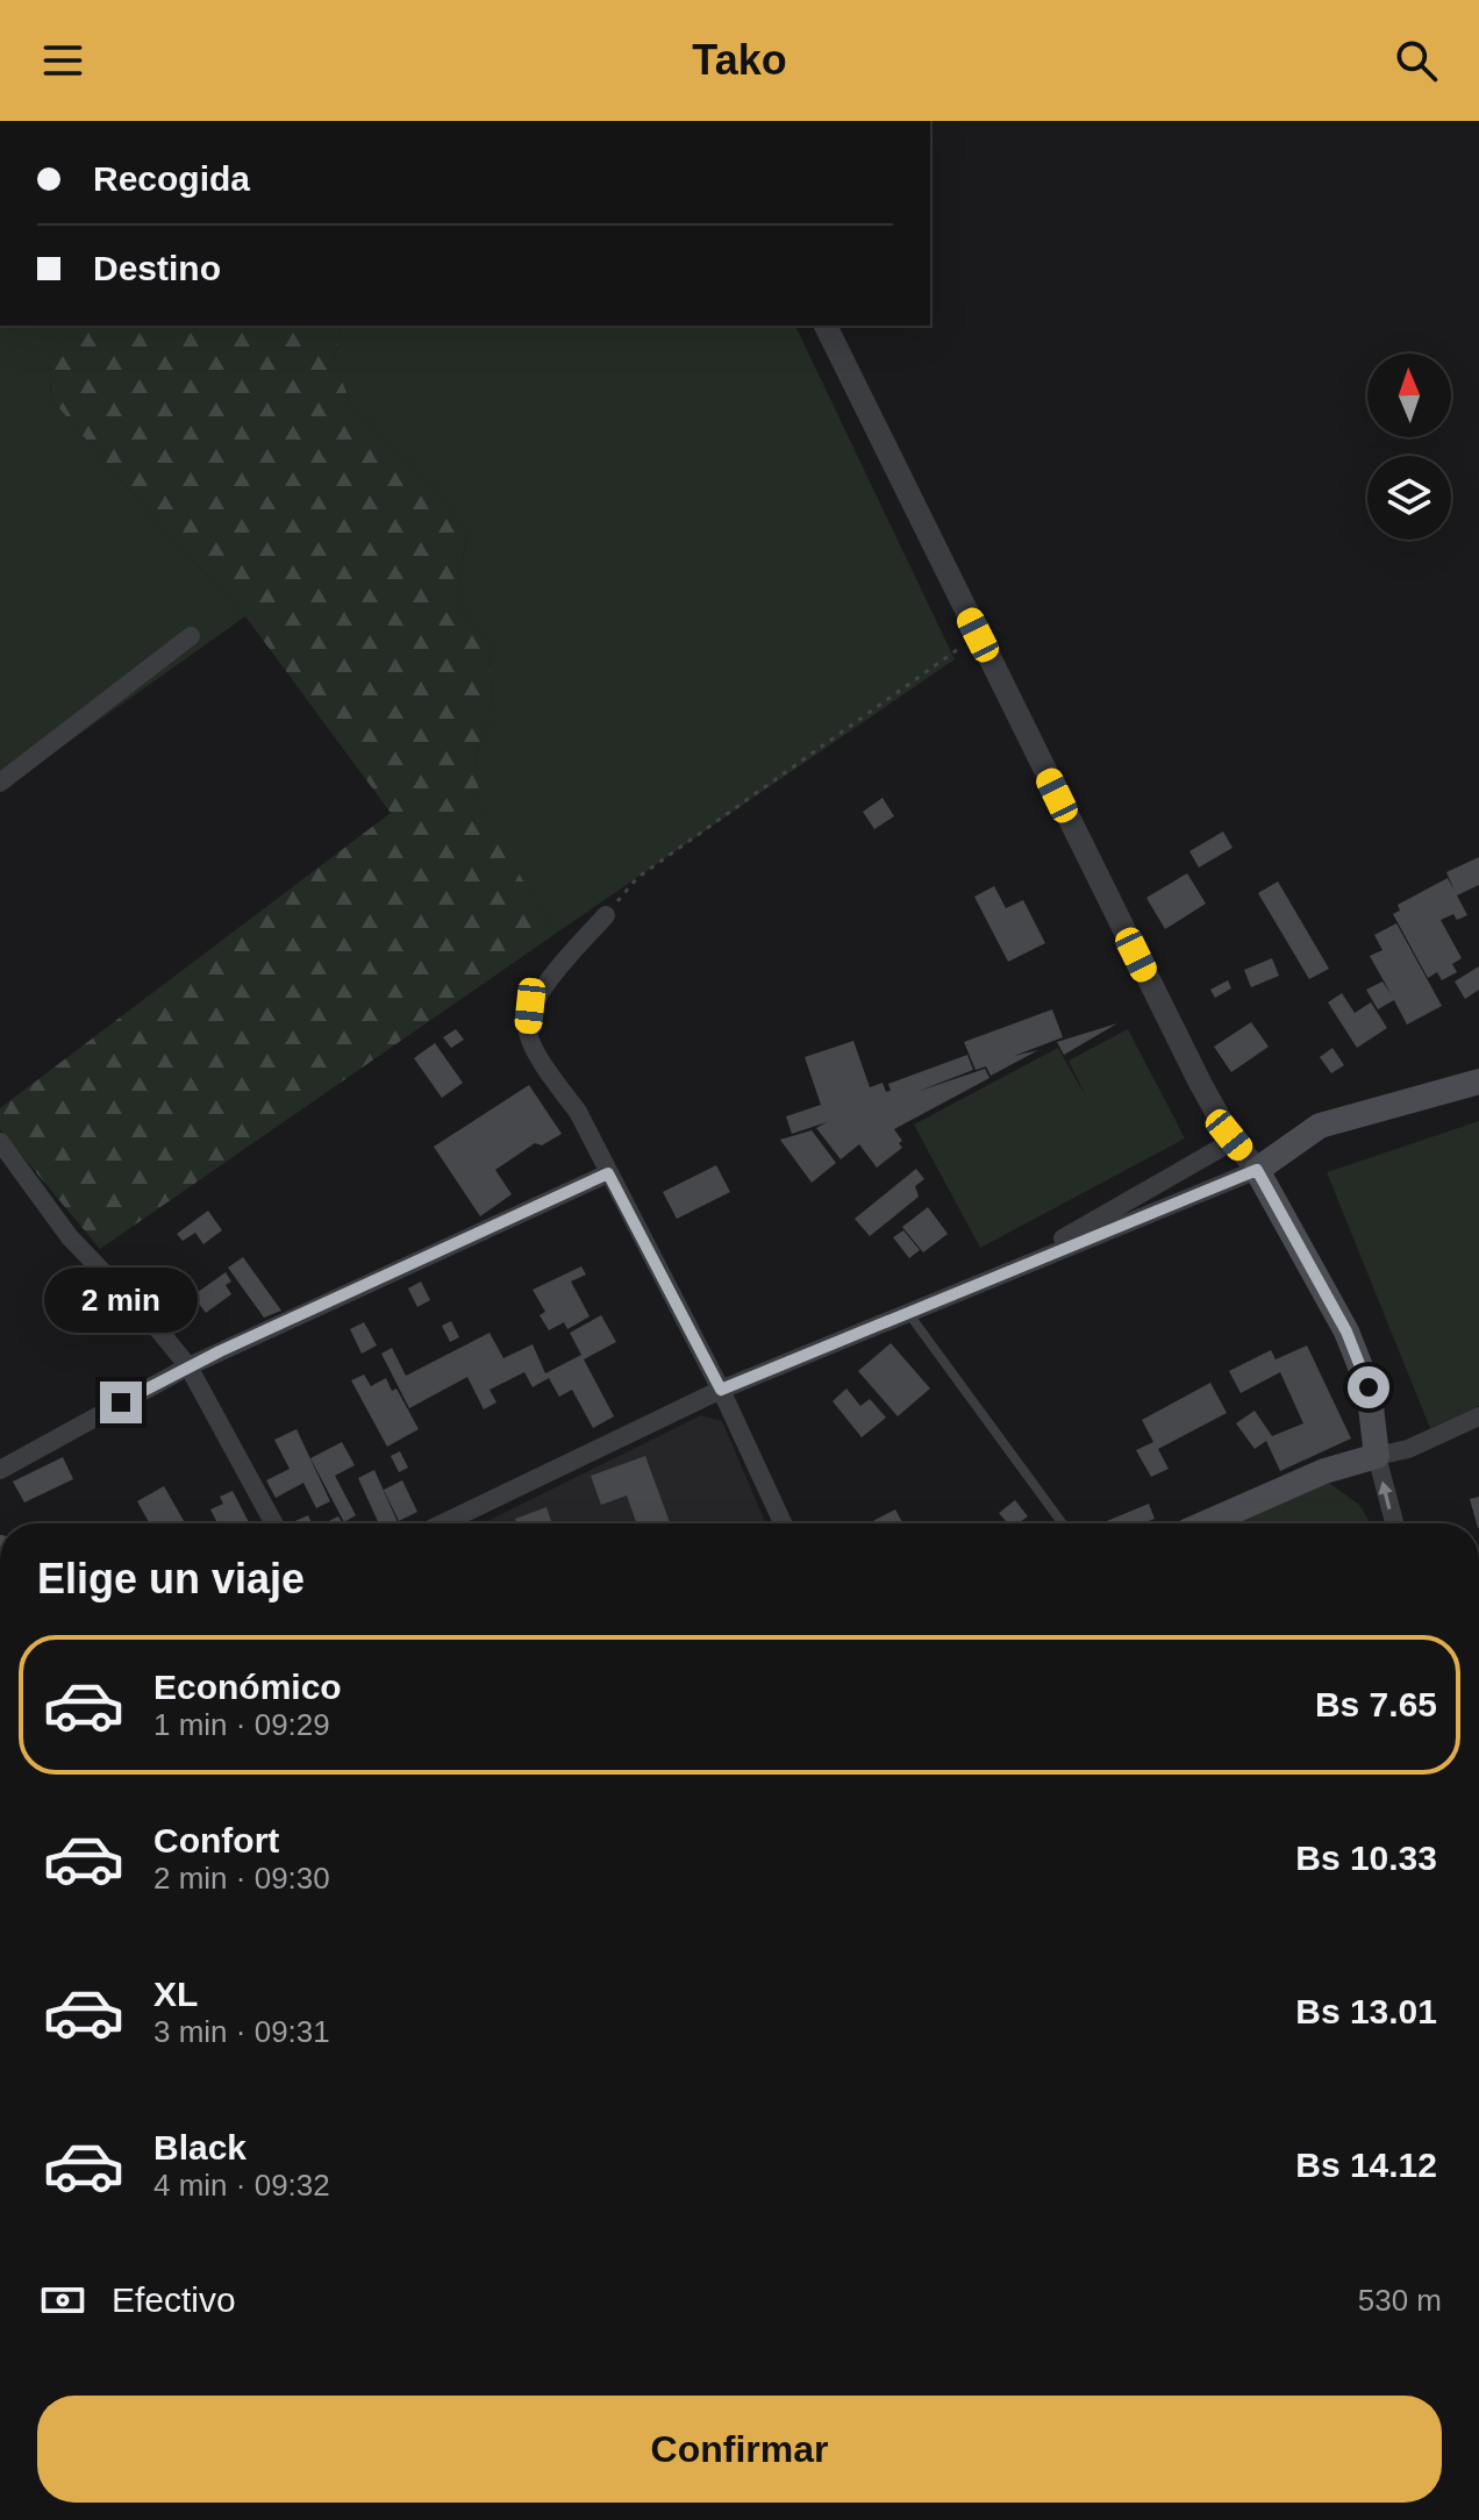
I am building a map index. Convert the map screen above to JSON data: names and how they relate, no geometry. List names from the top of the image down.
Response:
{
  "north": "top",
  "page": {
    "header": "Tako",
    "banner": ["Recogida", "Destino"],
    "bubble": "2 min",
    "heading": "Elige un viaje",
    "list": [
      {
        "name": "Económico",
        "note": "1 min · 09:29",
        "value": "Bs 7.65"
      },
      {
        "name": "Confort",
        "note": "2 min · 09:30",
        "value": "Bs 10.33"
      },
      {
        "name": "XL",
        "note": "3 min · 09:31",
        "value": "Bs 13.01"
      },
      {
        "name": "Black",
        "note": "4 min · 09:32",
        "value": "Bs 14.12"
      }
    ],
    "pay": ["Efectivo", "530 m"],
    "buttons": "Confirmar"
  }
}
